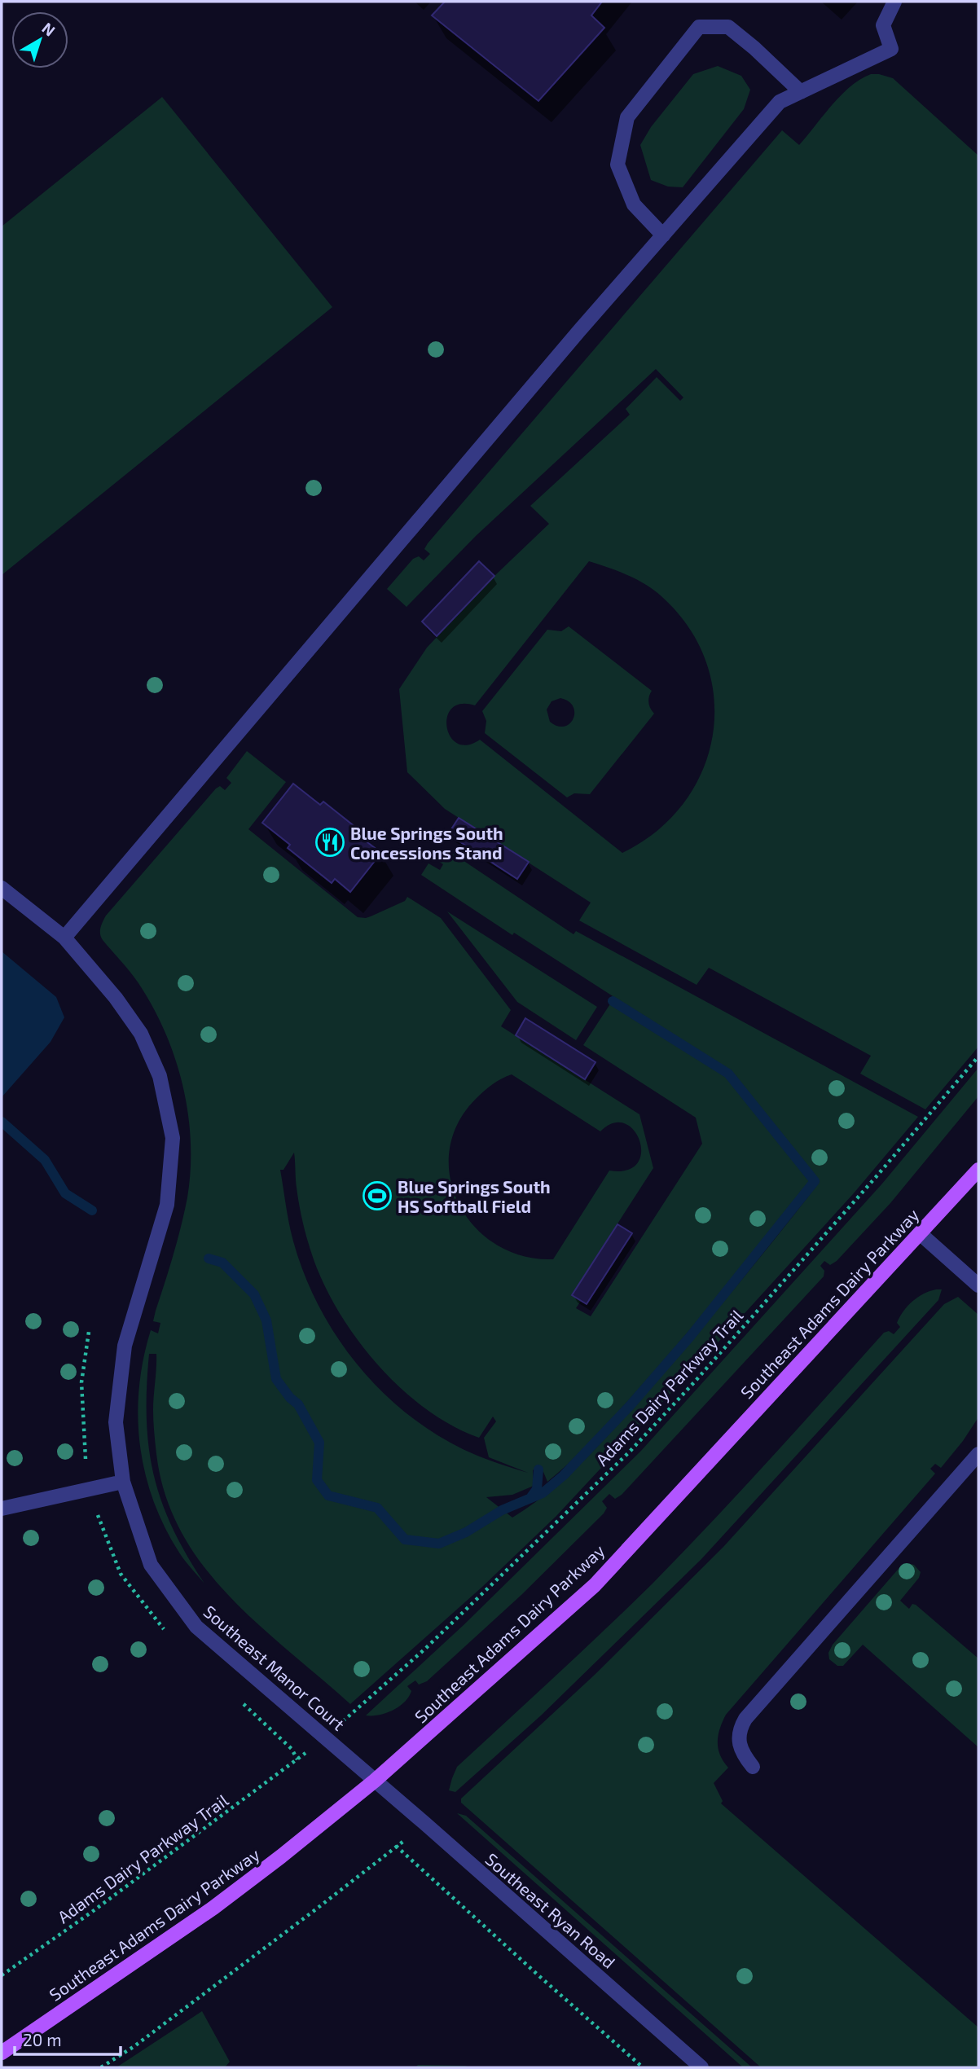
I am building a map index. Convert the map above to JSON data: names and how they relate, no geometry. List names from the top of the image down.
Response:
{
  "streets": {
    "main road": ["Southeast Adams Dairy Parkway"],
    "street": ["Southeast Manor Court", "Southeast Ryan Road"],
    "path": ["Adams Dairy Parkway Trail"]
  },
  "crossings": [
    ["Southeast Adams Dairy Parkway", "Southeast Manor Court"],
    ["Southeast Adams Dairy Parkway", "Southeast Ryan Road"],
    ["Southeast Manor Court", "Southeast Ryan Road"]
  ],
  "places": {
    "restaurant": ["Blue Springs South Concessions Stand"],
    "sports": ["Blue Springs South HS Softball Field"]
  },
  "scale_bar": "20 m",
  "north": "top right"
}
